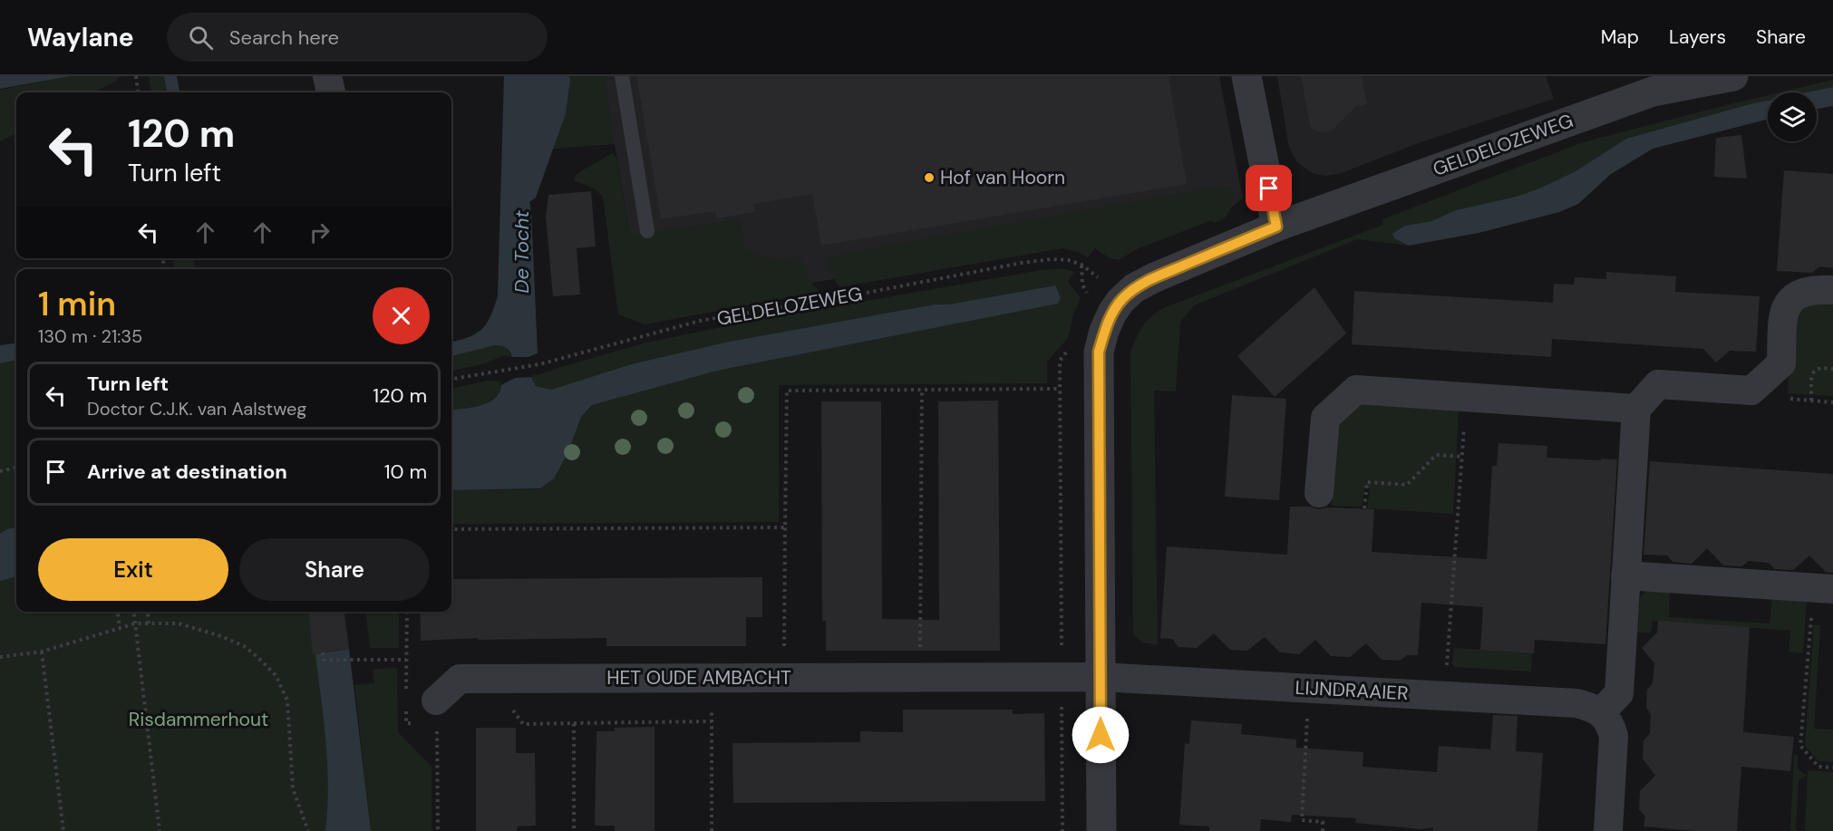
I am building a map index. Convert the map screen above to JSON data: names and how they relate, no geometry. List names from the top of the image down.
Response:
{
  "streets": {
    "street": ["GELDELOZEWEG", "HET OUDE AMBACHT", "LIJNDRAAIER"]
  },
  "crossings": [
    ["HET OUDE AMBACHT", "LIJNDRAAIER"]
  ],
  "water": ["De Tocht"],
  "parks": ["Risdammerhout"],
  "places": ["Hof van Hoorn"],
  "page": {
    "header": "Waylane",
    "search": "Search here",
    "nav": ["Map", "Layers", "Share"],
    "turn": ["120 m", "Turn left"],
    "heading": ["1 min", "130 m · 21:35"],
    "list": [
      {
        "name": "Turn left",
        "note": "Doctor C.J.K. van Aalstweg",
        "value": "120 m"
      },
      {
        "name": "Arrive at destination",
        "value": "10 m"
      }
    ],
    "buttons": ["Exit", "Share"]
  }
}
